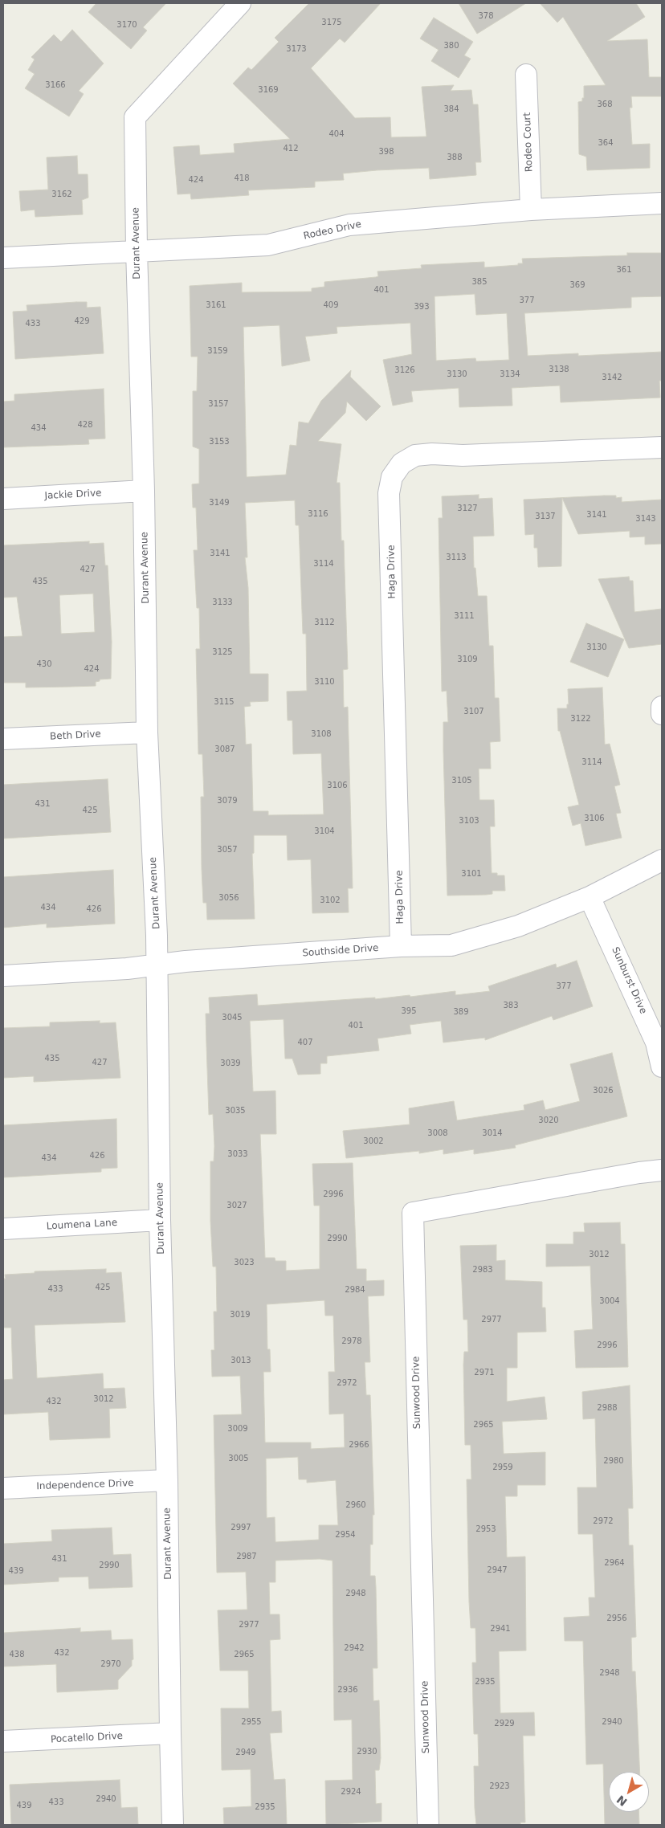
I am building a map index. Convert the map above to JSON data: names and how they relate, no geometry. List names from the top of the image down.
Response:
{
  "streets": {
    "street": [
      "Rodeo Court",
      "Rodeo Drive",
      "Durant Avenue",
      "Jackie Drive",
      "Haga Drive",
      "Beth Drive",
      "Southside Drive",
      "Sunburst Drive",
      "Loumena Lane",
      "Sunwood Drive",
      "Independence Drive",
      "Pocatello Drive"
    ]
  },
  "crossings": [
    ["Rodeo Court", "Rodeo Drive"],
    ["Rodeo Drive", "Durant Avenue"],
    ["Durant Avenue", "Jackie Drive"],
    ["Durant Avenue", "Beth Drive"],
    ["Durant Avenue", "Southside Drive"],
    ["Durant Avenue", "Loumena Lane"],
    ["Durant Avenue", "Independence Drive"],
    ["Durant Avenue", "Pocatello Drive"],
    ["Haga Drive", "Southside Drive"],
    ["Southside Drive", "Sunburst Drive"]
  ],
  "house_numbers": [
    "378",
    "3175",
    "3170",
    "380",
    "3173",
    "3166",
    "3169",
    "368",
    "384",
    "404",
    "364",
    "412",
    "398",
    "388",
    "418",
    "424",
    "3162",
    "361",
    "385",
    "369",
    "401",
    "377",
    "3161",
    "409",
    "393",
    "429",
    "433",
    "3159",
    "3138",
    "3126",
    "3130",
    "3134",
    "3142",
    "3157",
    "428",
    "434",
    "3153",
    "3149",
    "3127",
    "3116",
    "3141",
    "3137",
    "3143",
    "3141",
    "3113",
    "3114",
    "427",
    "435",
    "3133",
    "3111",
    "3112",
    "3130",
    "3125",
    "3109",
    "430",
    "424",
    "3110",
    "3115",
    "3107",
    "3122",
    "3108",
    "3087",
    "3114",
    "3105",
    "3106",
    "3079",
    "431",
    "425",
    "3106",
    "3103",
    "3104",
    "3057",
    "3101",
    "3056",
    "3102",
    "434",
    "426",
    "377",
    "383",
    "395",
    "389",
    "3045",
    "401",
    "407",
    "435",
    "427",
    "3039",
    "3026",
    "3035",
    "3020",
    "3008",
    "3014",
    "3002",
    "3033",
    "426",
    "434",
    "2996",
    "3027",
    "2990",
    "3012",
    "3023",
    "2983",
    "425",
    "433",
    "2984",
    "3004",
    "3019",
    "2977",
    "2978",
    "2996",
    "3013",
    "2971",
    "2972",
    "3012",
    "432",
    "2988",
    "2965",
    "3009",
    "2966",
    "3005",
    "2980",
    "2959",
    "2960",
    "2972",
    "2997",
    "2953",
    "2954",
    "2987",
    "431",
    "2964",
    "2990",
    "2947",
    "439",
    "2948",
    "2956",
    "2977",
    "2941",
    "2942",
    "432",
    "438",
    "2965",
    "2970",
    "2948",
    "2935",
    "2936",
    "2955",
    "2940",
    "2929",
    "2930",
    "2949",
    "2923",
    "2924",
    "2940",
    "433",
    "439",
    "2935"
  ],
  "north": "bottom left"
}
